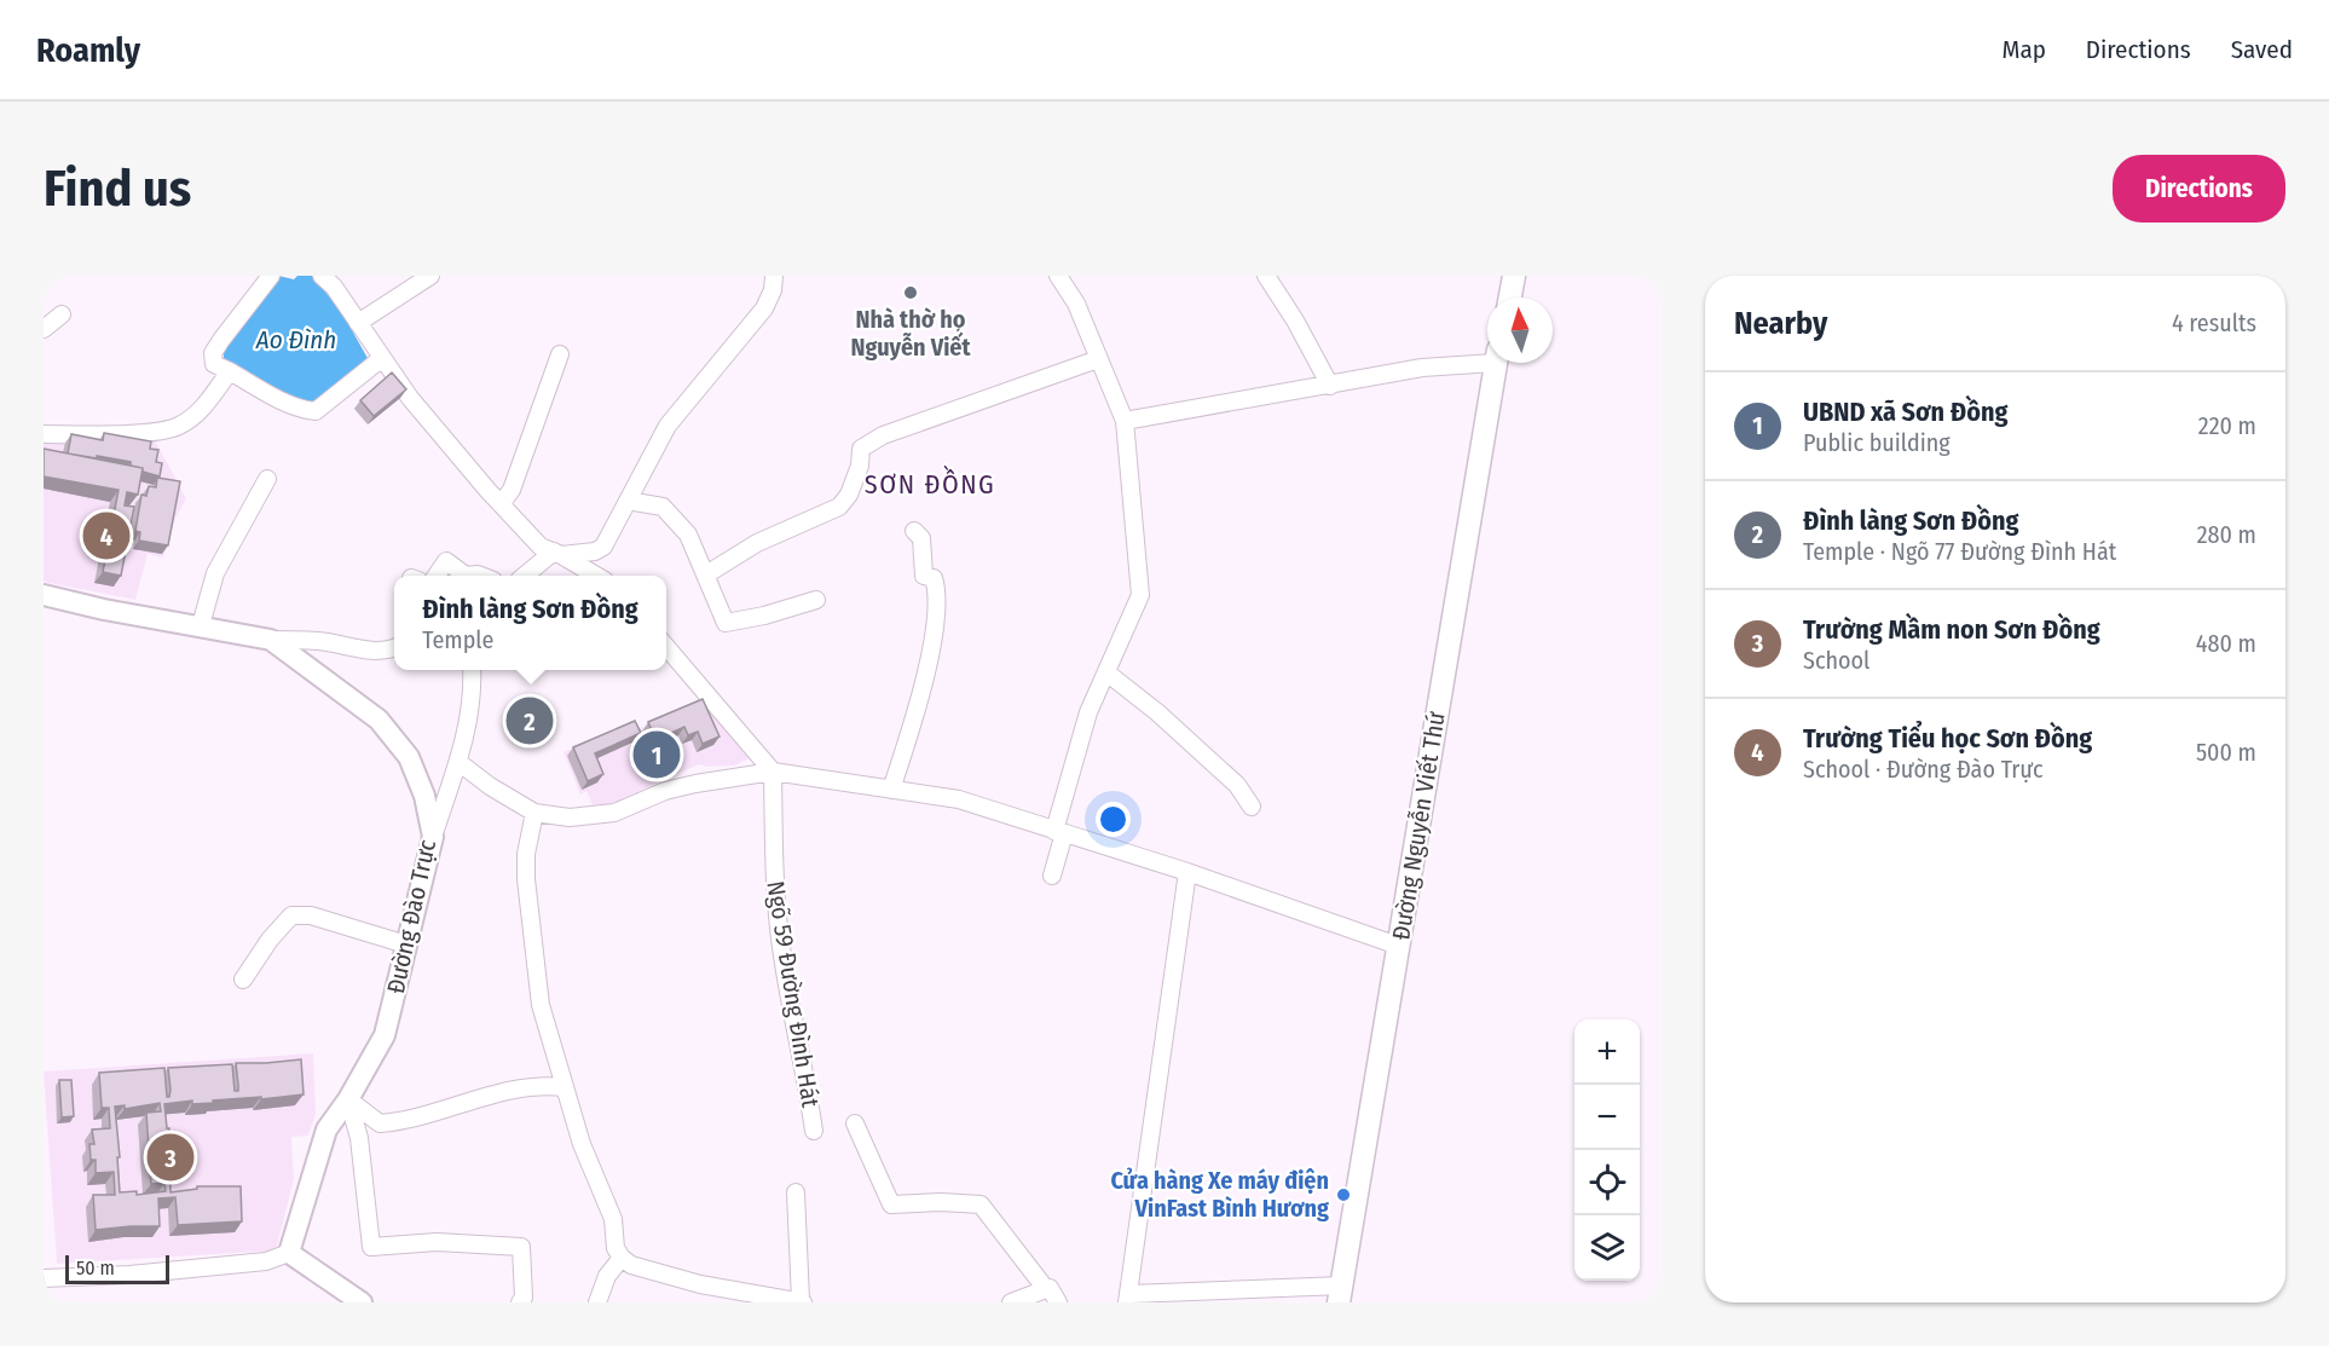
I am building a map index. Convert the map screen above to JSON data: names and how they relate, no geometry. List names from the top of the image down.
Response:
{
  "streets": {
    "main road": ["Đường Nguyễn Viết Thứ"],
    "street": ["Đường Đào Trực", "Ngõ 59 Đường Đình Hát"]
  },
  "districts": ["SƠN ĐỒNG"],
  "water": ["Ao Đình"],
  "places": ["Nhà thờ họ Nguyễn Viết", "Cửa hàng Xe máy điện VinFast Bình Hương"],
  "scale_bar": "50 m",
  "north": "top",
  "page": {
    "header": "Roamly",
    "nav": ["Map", "Directions", "Saved"],
    "buttons": "Directions",
    "title": "Find us",
    "heading": ["Nearby", "4 results"],
    "list": [
      {
        "mark": "1",
        "name": "UBND xã Sơn Đồng",
        "note": "Public building",
        "value": "220 m"
      },
      {
        "mark": "2",
        "name": "Đình làng Sơn Đồng",
        "note": "Temple · Ngõ 77 Đường Đình Hát",
        "value": "280 m"
      },
      {
        "mark": "3",
        "name": "Trường Mầm non Sơn Đồng",
        "note": "School",
        "value": "480 m"
      },
      {
        "mark": "4",
        "name": "Trường Tiểu học Sơn Đồng",
        "note": "School · Đường Đào Trực",
        "value": "500 m"
      }
    ],
    "pins": [
      "4",
      "2",
      "1",
      "3"
    ],
    "popup": ["Đình làng Sơn Đồng", "Temple"],
    "map_buttons": ["+", "−"],
    "scale": "50 m"
  }
}
